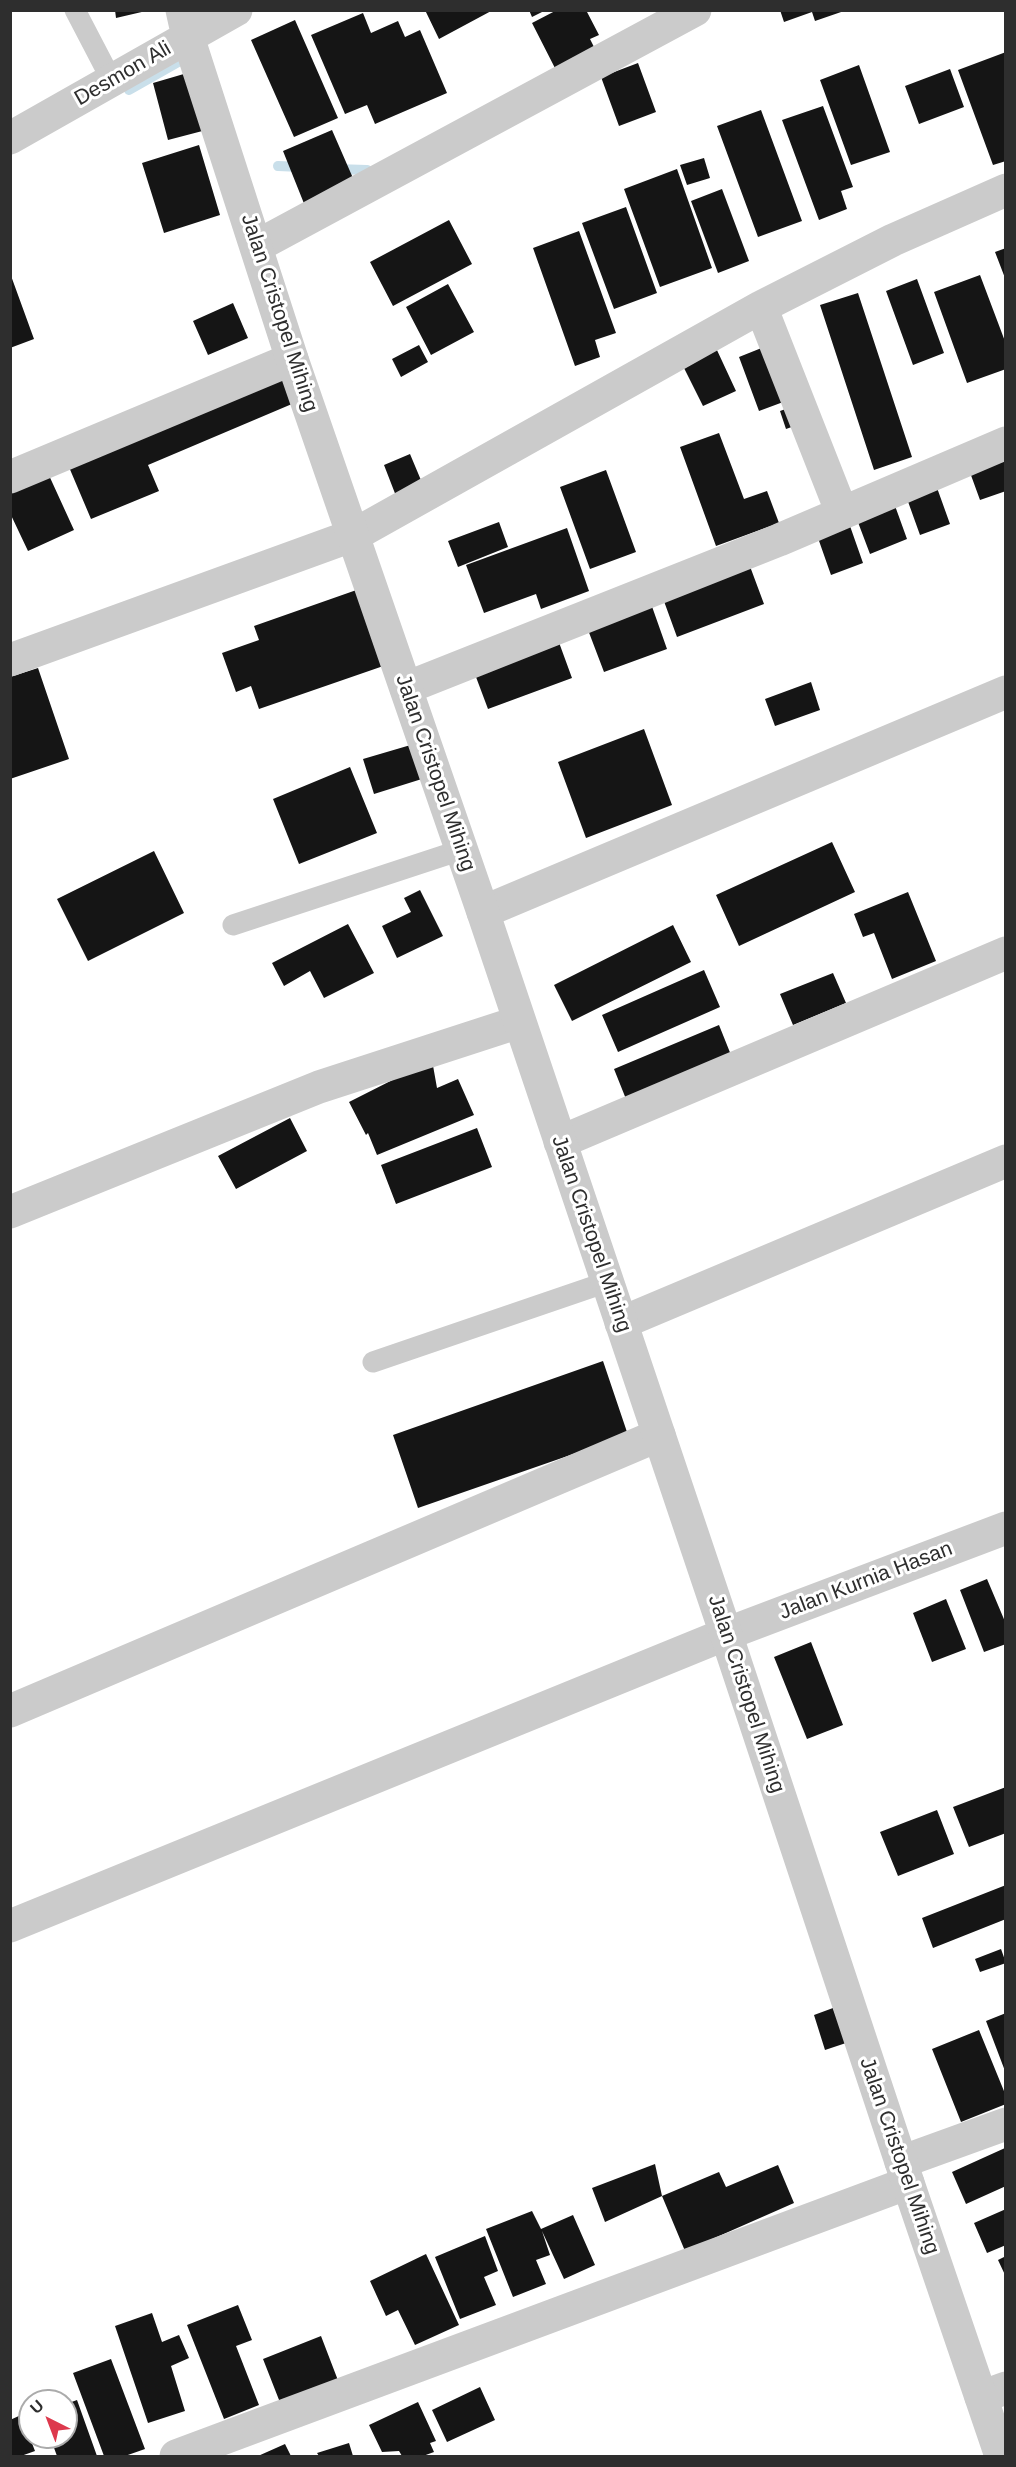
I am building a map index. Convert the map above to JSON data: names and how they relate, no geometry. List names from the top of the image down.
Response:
{
  "streets": {
    "street": ["Desmon Ali", "Jalan Cristopel Mihing", "Jalan Kurnia Hasan"]
  },
  "crossings": [
    ["Desmon Ali", "Jalan Cristopel Mihing"],
    ["Jalan Cristopel Mihing", "Jalan Kurnia Hasan"]
  ],
  "north": "top left"
}
